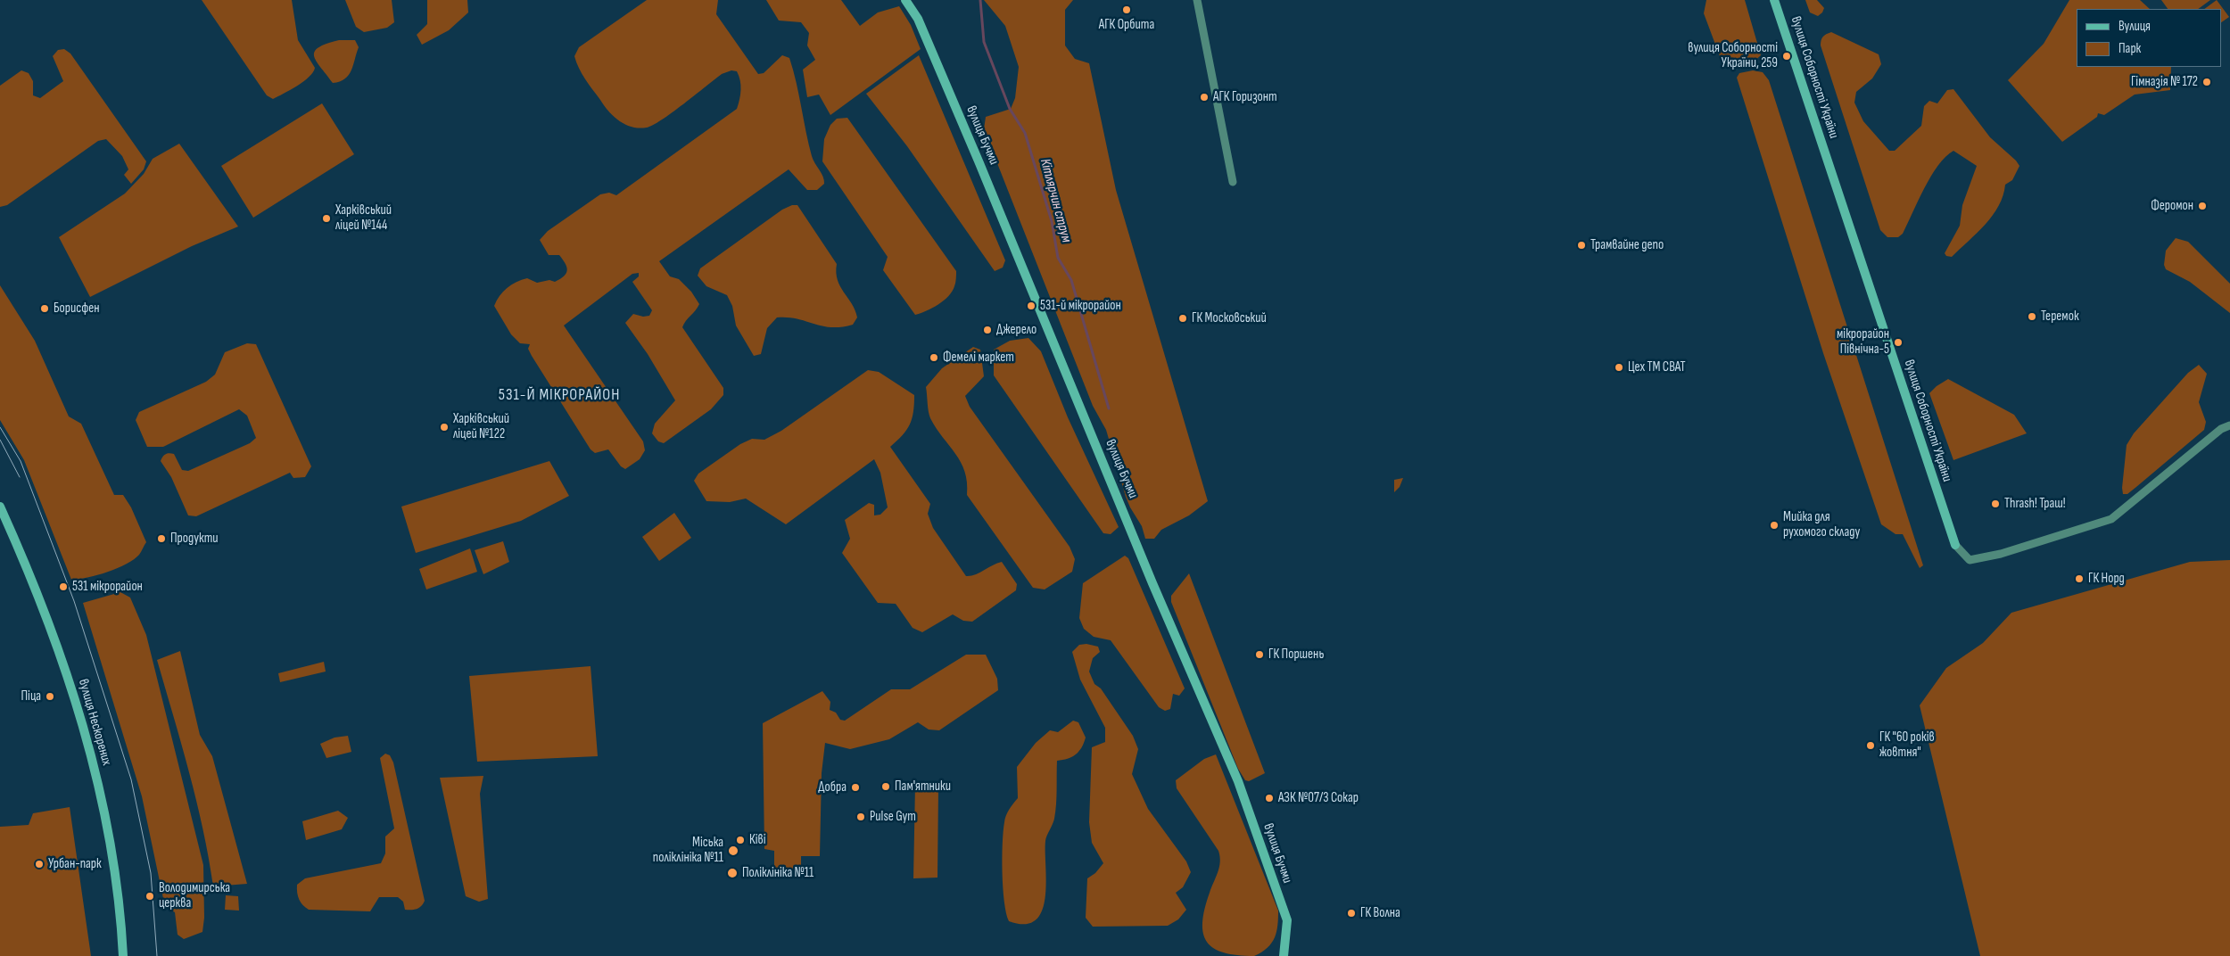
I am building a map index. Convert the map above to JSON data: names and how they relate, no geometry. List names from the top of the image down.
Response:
{
  "streets": {
    "street": ["вулиця Соборності України", "вулиця Бучми", "вулиця Нескорених"]
  },
  "districts": ["531-Й МІКРОРАЙОН"],
  "water": ["Кітлярчин струм"],
  "places": [
    "АГК Орбита",
    "вулиця Соборності України, 259",
    "Гімназія № 172",
    "АГК Горизонт",
    "Феромон",
    "Харківський ліцей №144",
    "Трамвайне депо",
    "531-й мікрорайон",
    "Борисфен",
    "Теремок",
    "ГК Московський",
    "Джерело",
    "мікрорайон Північна-5",
    "Фемелі маркет",
    "Цех ТМ СВАТ",
    "Харківський ліцей №122",
    "Thrash! Траш!",
    "Мийка для рухомого складу",
    "Продукти",
    "ГК Норд",
    "531 мікрорайон",
    "ГК Поршень",
    "Піца",
    "ГК \"60 років жовтня\"",
    "Пам'ятники",
    "Добра",
    "АЗК №07/3 Сокар",
    "Pulse Gym",
    "Ківі",
    "Міська поліклініка №11",
    "Урбан-парк",
    "Поліклініка №11",
    "Володимирська церква",
    "ГК Волна"
  ],
  "legend": ["Вулиця", "Парк"]
}
